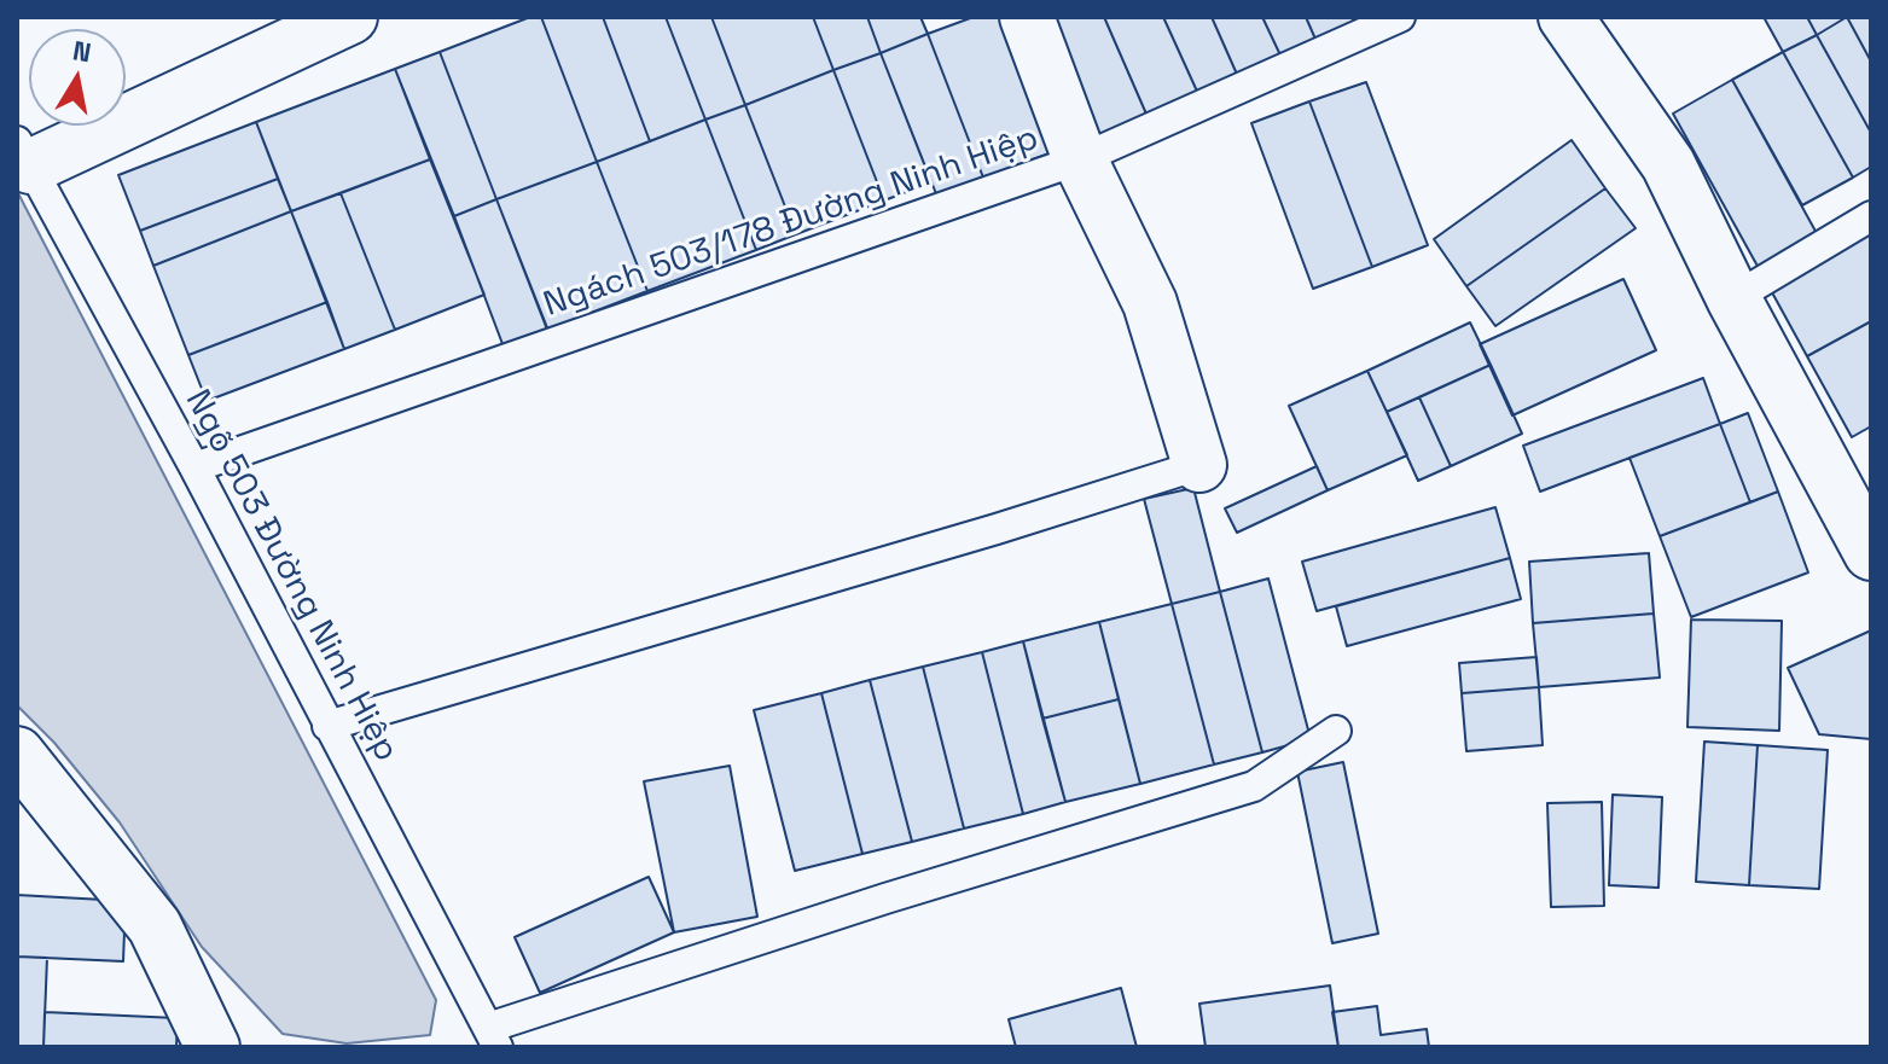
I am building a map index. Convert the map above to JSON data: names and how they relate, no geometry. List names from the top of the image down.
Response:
{
  "streets": {
    "lane": ["Ngách 503/178 Đường Ninh Hiệp", "Ngõ 503 Đường Ninh Hiệp"]
  },
  "crossings": [
    ["Ngách 503/178 Đường Ninh Hiệp", "Ngõ 503 Đường Ninh Hiệp"]
  ],
  "north": "top"
}
